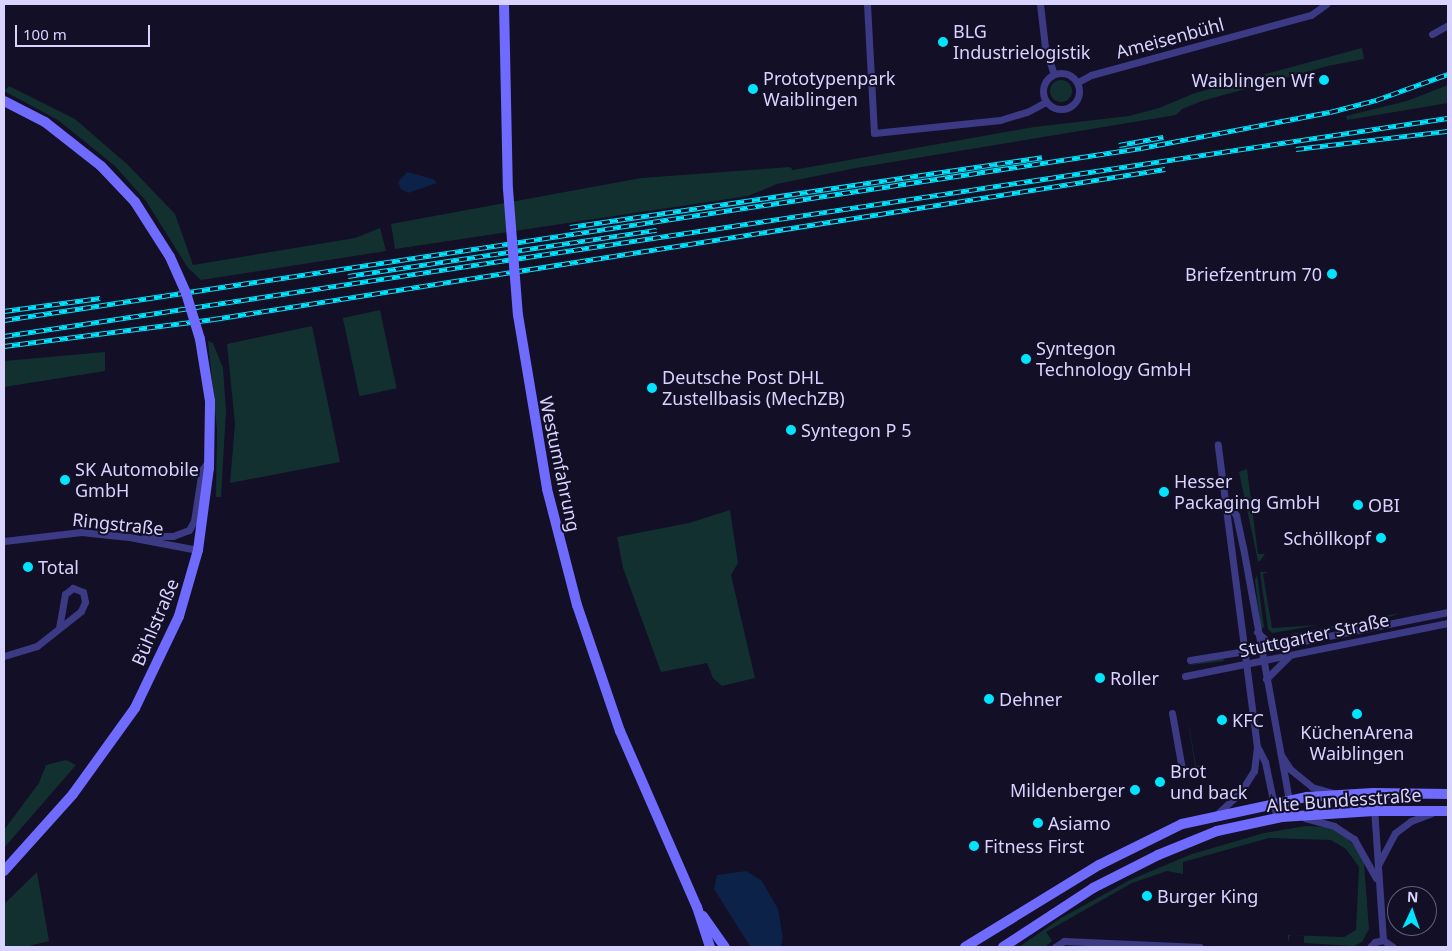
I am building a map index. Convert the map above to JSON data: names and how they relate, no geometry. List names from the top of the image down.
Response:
{
  "streets": {
    "main road": ["Westumfahrung", "Bühlstraße", "Alte Bundesstraße"],
    "street": ["Ameisenbühl", "Ringstraße", "Stuttgarter Straße"]
  },
  "crossings": [
    ["Ringstraße", "Bühlstraße"]
  ],
  "places": [
    "BLG Industrielogistik",
    "Waiblingen Wf",
    "Prototypenpark Waiblingen",
    "Briefzentrum 70",
    "Syntegon Technology GmbH",
    "Deutsche Post DHL Zustellbasis (MechZB)",
    "Syntegon P 5",
    "SK Automobile GmbH",
    "Hesser Packaging GmbH",
    "OBI",
    "Schöllkopf",
    "Total",
    "Roller",
    "Dehner",
    "KüchenArena Waiblingen",
    "KFC",
    "Brot und back",
    "Mildenberger",
    "Asiamo",
    "Fitness First",
    "Burger King"
  ],
  "scale_bar": "100 m",
  "north": "top"
}
